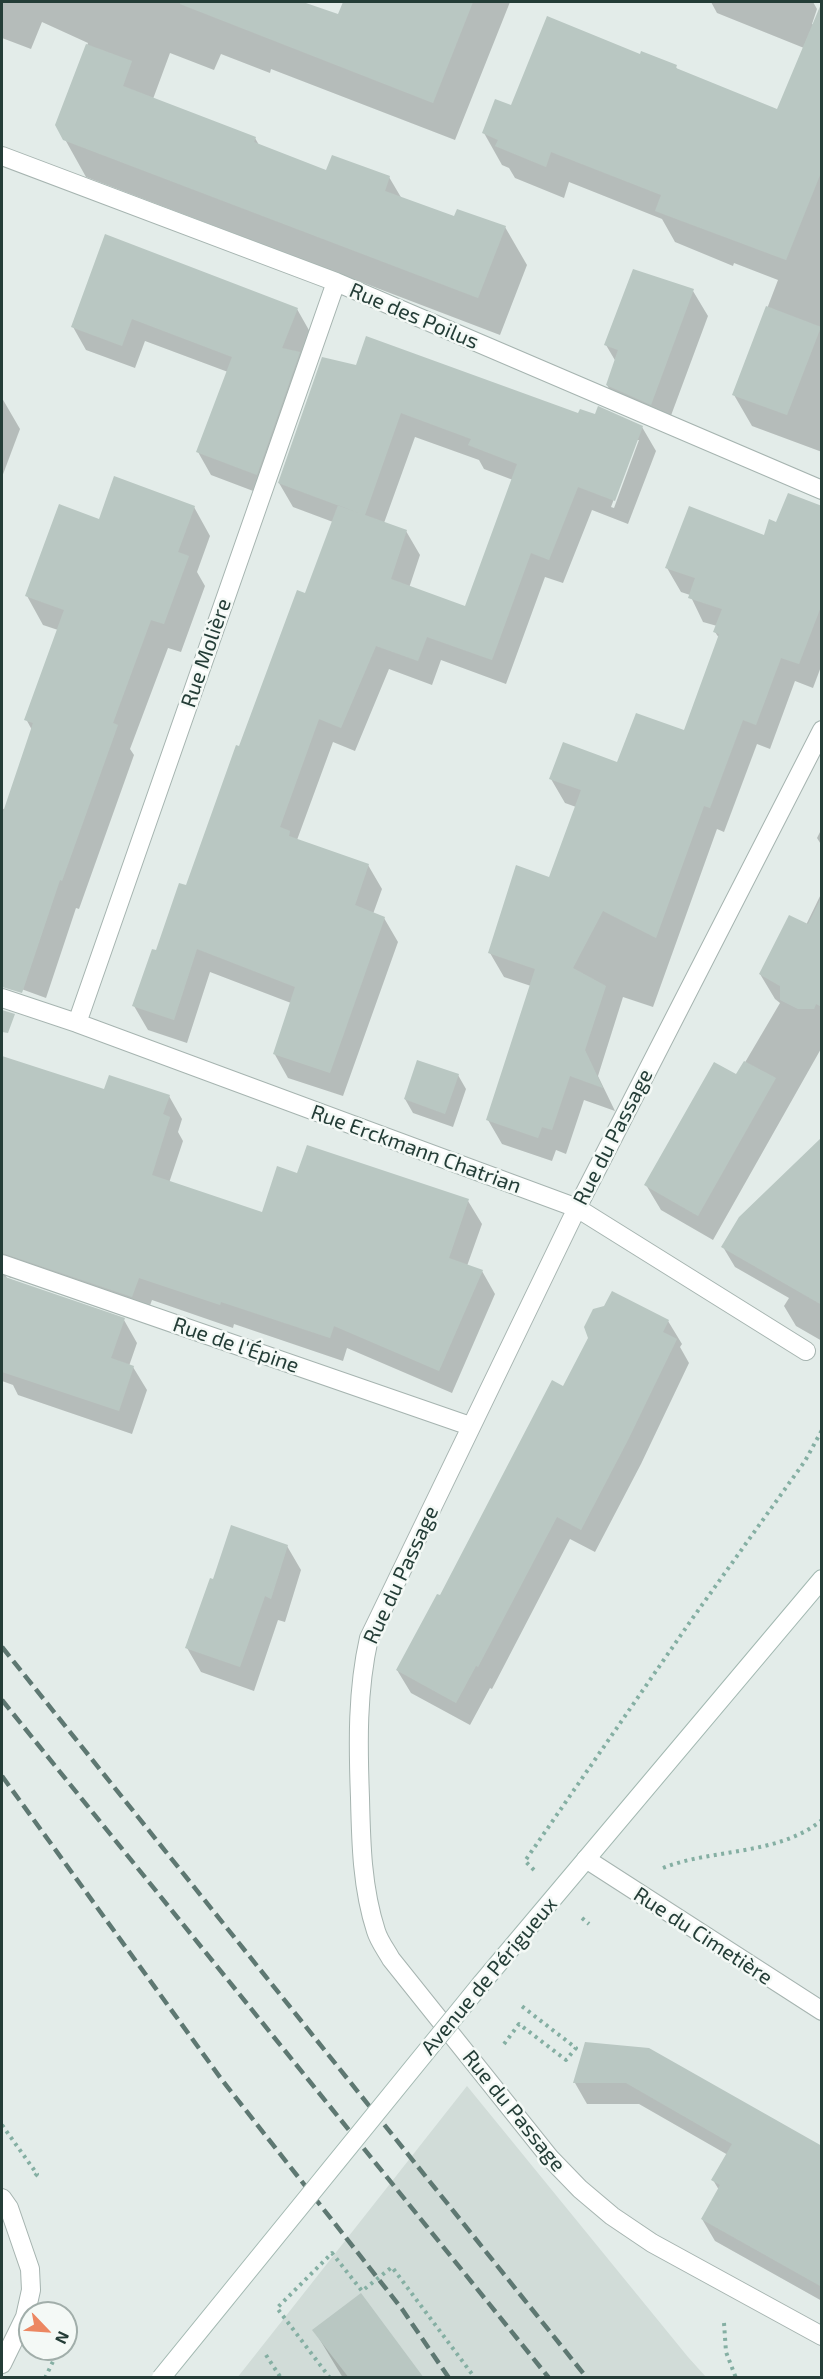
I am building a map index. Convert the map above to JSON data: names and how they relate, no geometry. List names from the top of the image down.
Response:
{
  "streets": {
    "street": [
      "Rue des Poilus",
      "Rue Molière",
      "Rue du Passage",
      "Rue Erckmann Chatrian",
      "Rue de l'Épine",
      "Rue du Cimetière",
      "Avenue de Périgueux"
    ]
  },
  "crossings": [
    ["Rue des Poilus", "Rue Molière"],
    ["Rue Molière", "Rue Erckmann Chatrian"],
    ["Rue du Passage", "Rue Erckmann Chatrian"],
    ["Rue du Passage", "Rue de l'Épine"],
    ["Rue du Cimetière", "Avenue de Périgueux"]
  ],
  "north": "bottom right"
}
